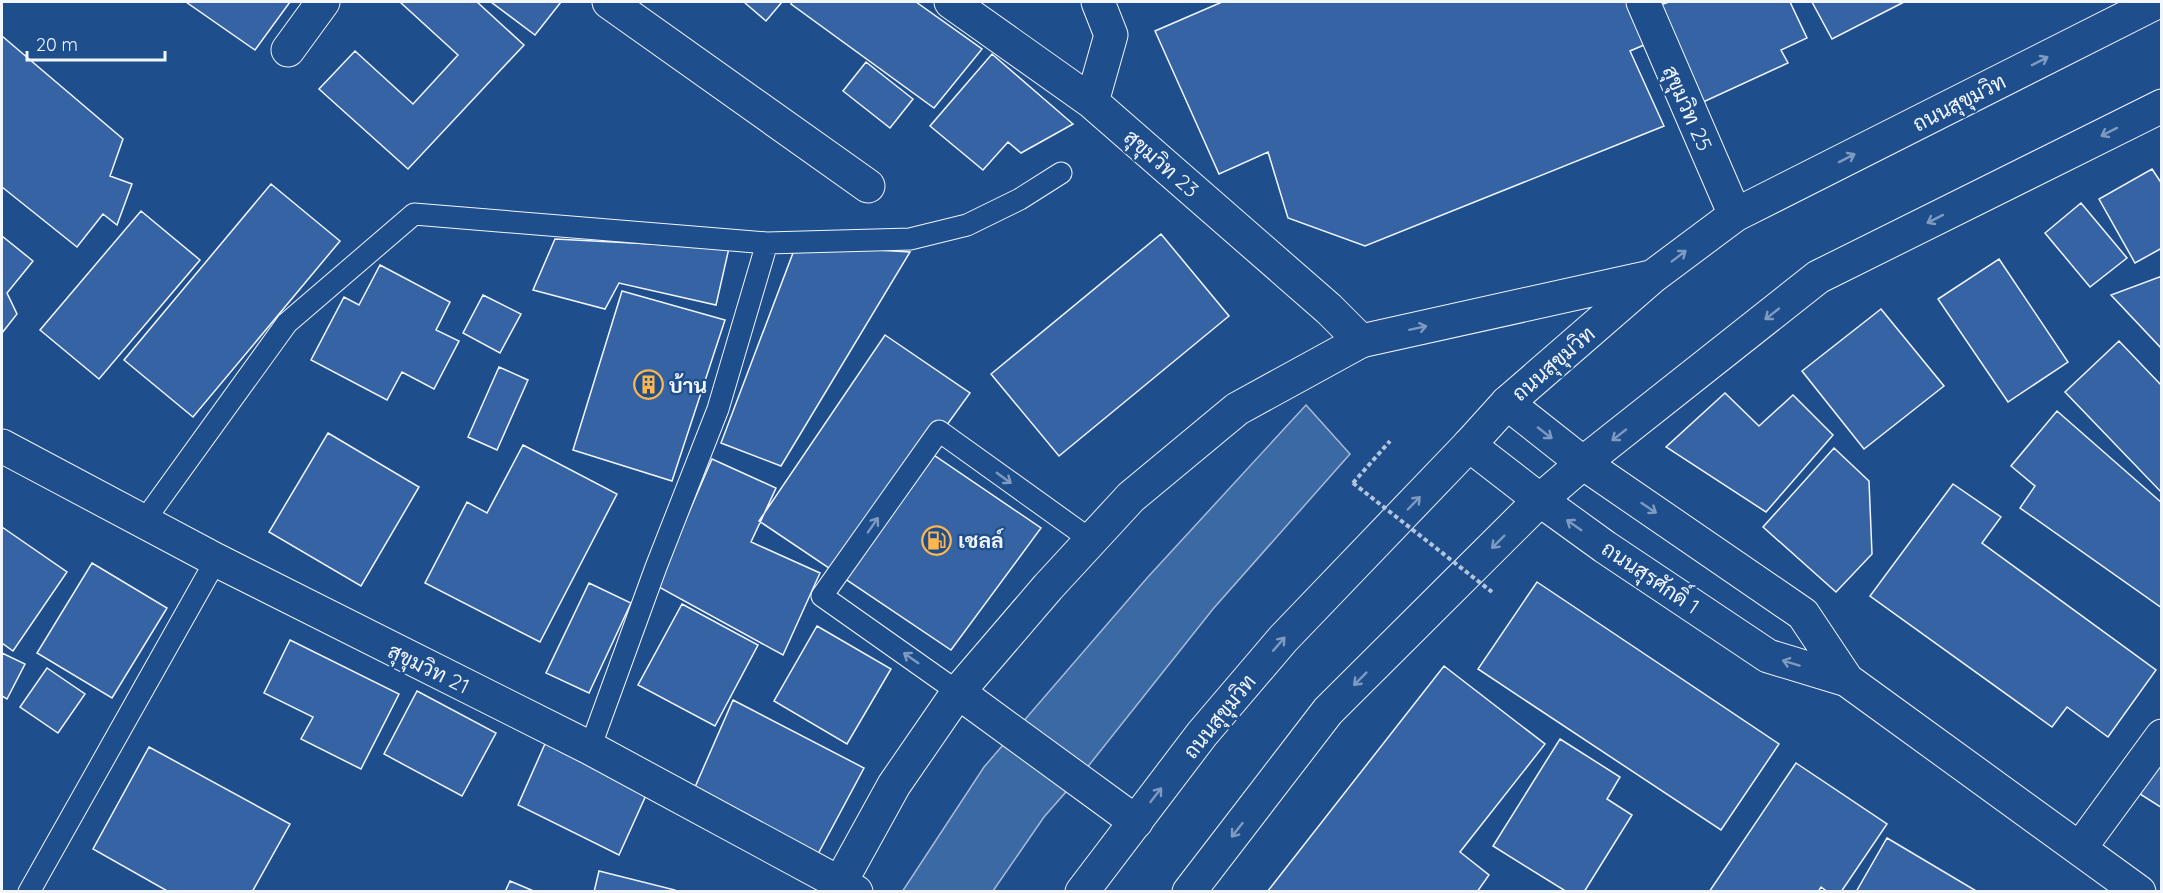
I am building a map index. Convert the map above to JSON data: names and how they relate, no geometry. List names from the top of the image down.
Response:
{
  "streets": {
    "main road": [
      "ถนนสุขุมวิท",
      "สุขุมวิท 25",
      "สุขุมวิท 23",
      "ถนนสุรศักดิ์ 1",
      "สุขุมวิท 21"
    ]
  },
  "crossings": [
    ["ถนนสุขุมวิท", "สุขุมวิท 25"],
    ["ถนนสุขุมวิท", "ถนนสุรศักดิ์ 1"]
  ],
  "places": {
    "building": ["บ้าน"],
    "fuel station": ["เชลล์"]
  },
  "scale_bar": "20 m"
}
